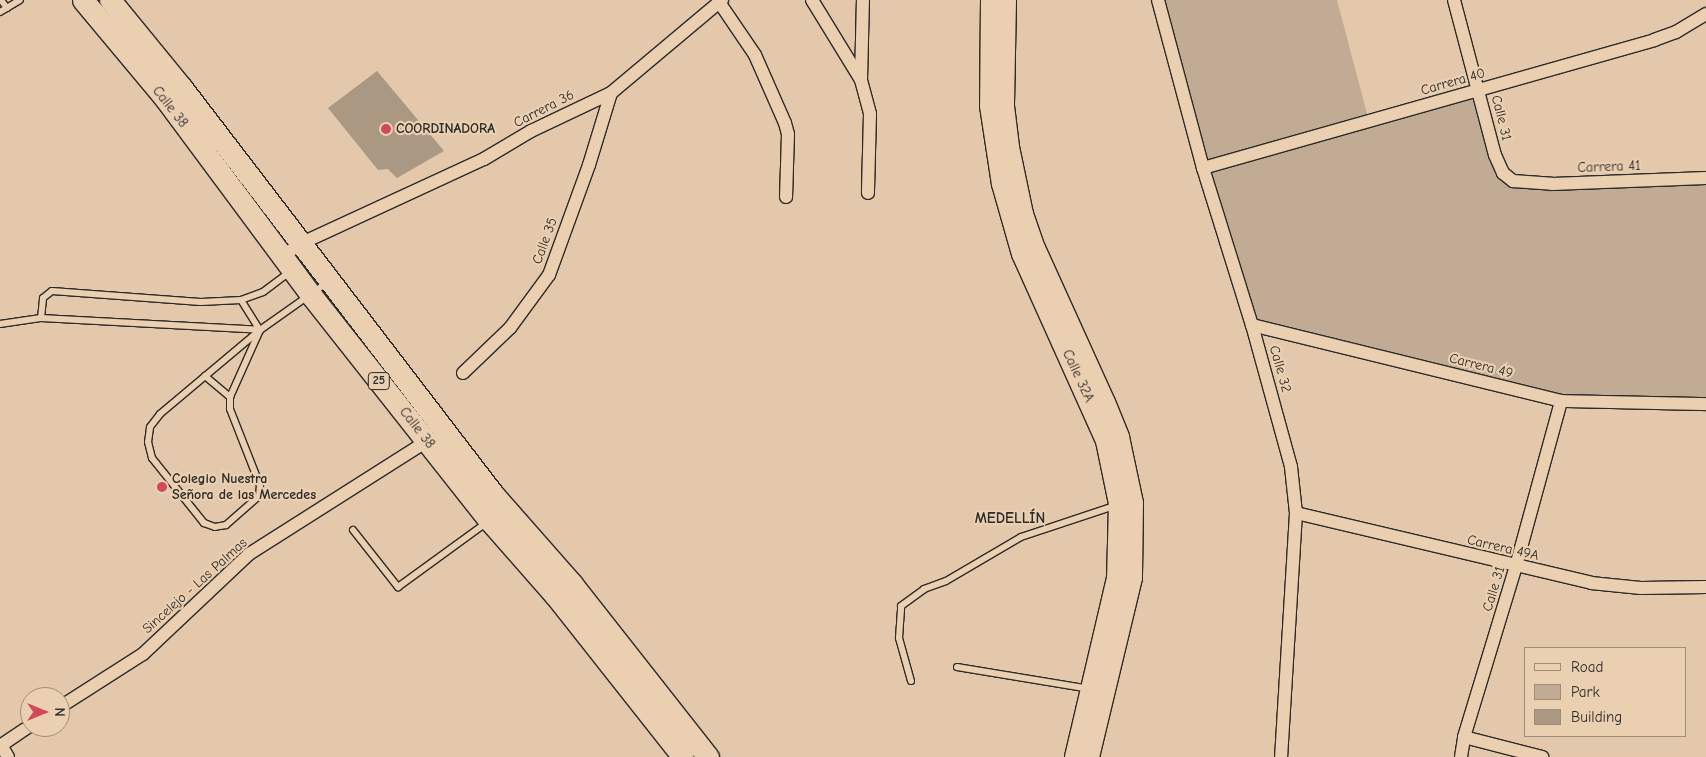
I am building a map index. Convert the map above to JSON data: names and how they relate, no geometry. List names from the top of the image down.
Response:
{
  "streets": {
    "highway": ["Calle 38", "25"],
    "main road": ["Calle 32A"],
    "street": [
      "Carrera 40",
      "Carrera 36",
      "Calle 31",
      "Carrera 41",
      "Calle 35",
      "Carrera 49",
      "Calle 32",
      "Carrera 49A",
      "Sincelejo - Las Palmas"
    ]
  },
  "crossings": [
    ["Carrera 40", "Calle 31"],
    ["Carrera 40", "Calle 32"],
    ["Calle 38", "Carrera 36"],
    ["Calle 38", "Sincelejo - Las Palmas"],
    ["Carrera 36", "Calle 35"],
    ["Calle 31", "Carrera 41"],
    ["Calle 31", "Carrera 49"],
    ["Calle 31", "Carrera 49A"],
    ["Carrera 49", "Calle 32"],
    ["Calle 32", "Carrera 49A"]
  ],
  "districts": ["MEDELLÍN"],
  "places": ["COORDINADORA", "Colegio Nuestra Señora de las Mercedes"],
  "legend": ["Road", "Park", "Building"],
  "north": "right"
}
